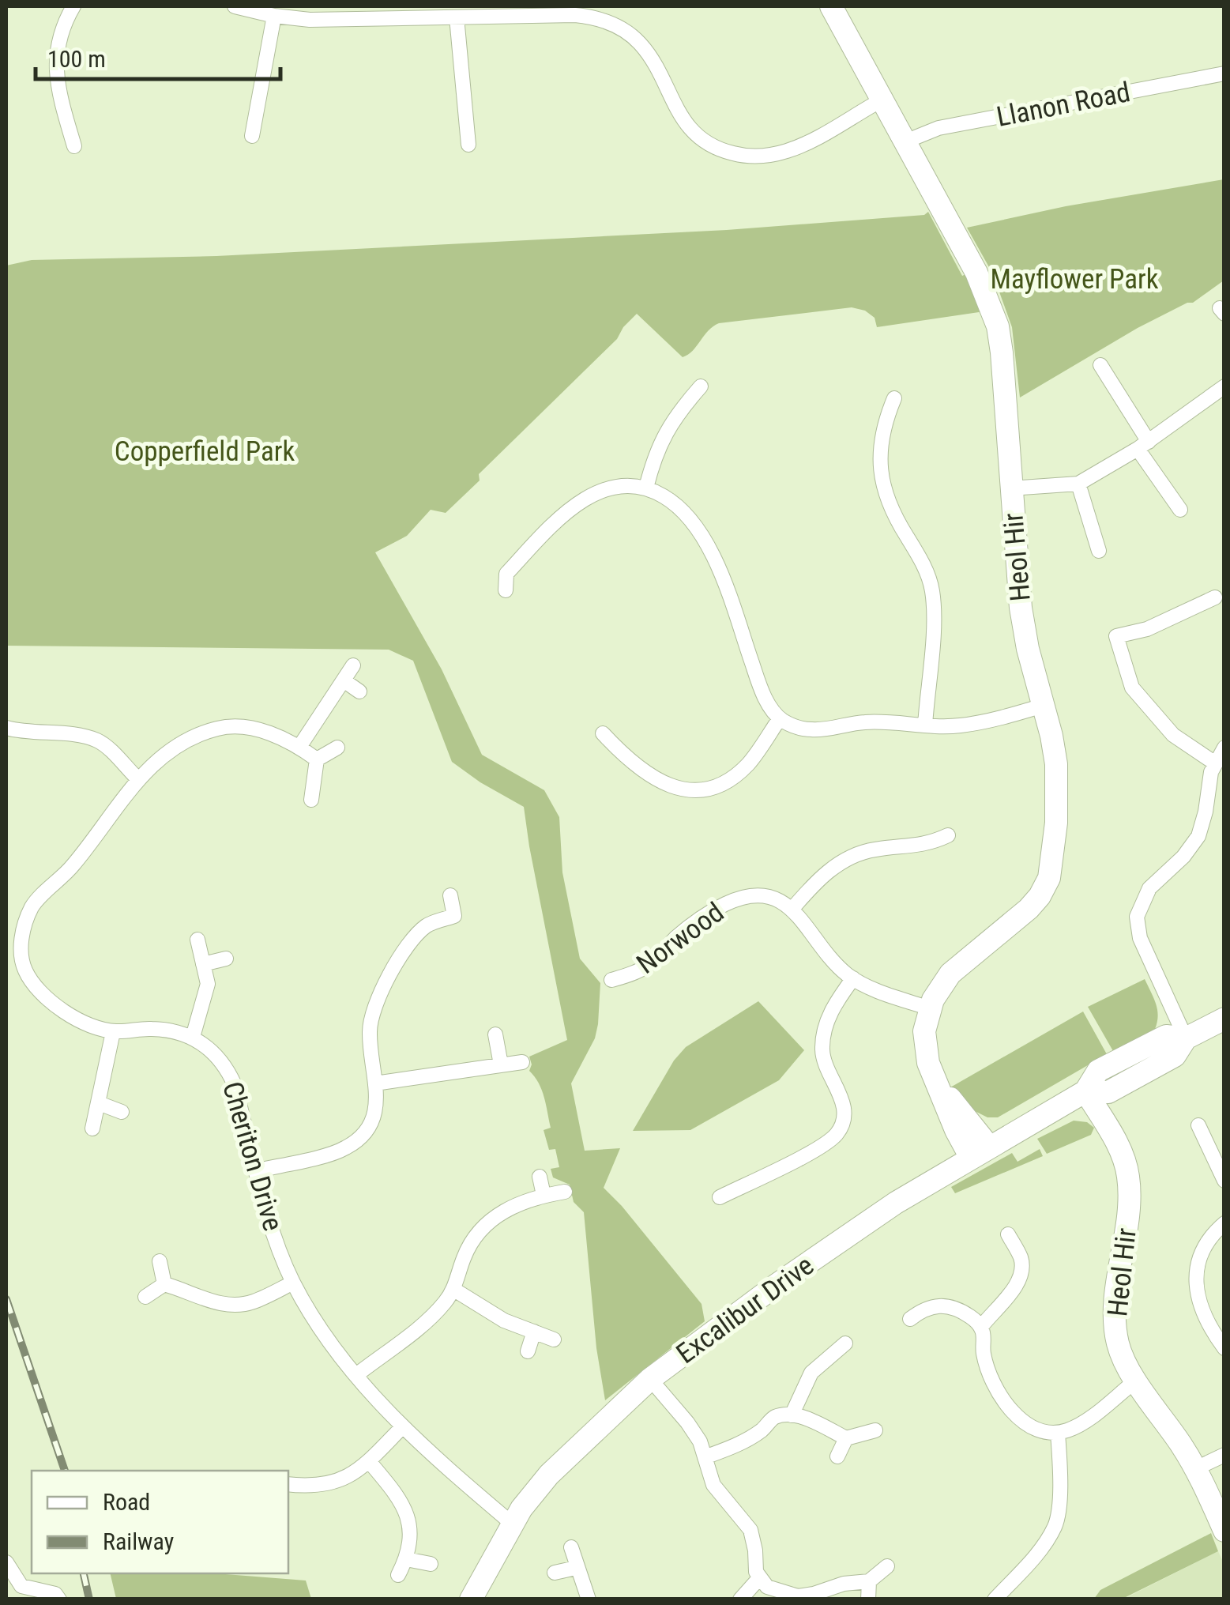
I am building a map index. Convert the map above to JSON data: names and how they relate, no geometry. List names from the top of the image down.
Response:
{
  "streets": {
    "street": [
      "Llanon Road",
      "Heol Hir",
      "Norwood",
      "Cheriton Drive",
      "Excalibur Drive"
    ]
  },
  "crossings": [
    ["Llanon Road", "Heol Hir"],
    ["Heol Hir", "Norwood"],
    ["Heol Hir", "Excalibur Drive"],
    ["Cheriton Drive", "Excalibur Drive"]
  ],
  "parks": ["Mayflower Park", "Copperfield Park"],
  "legend": ["Road", "Railway"],
  "scale_bar": "100 m"
}
